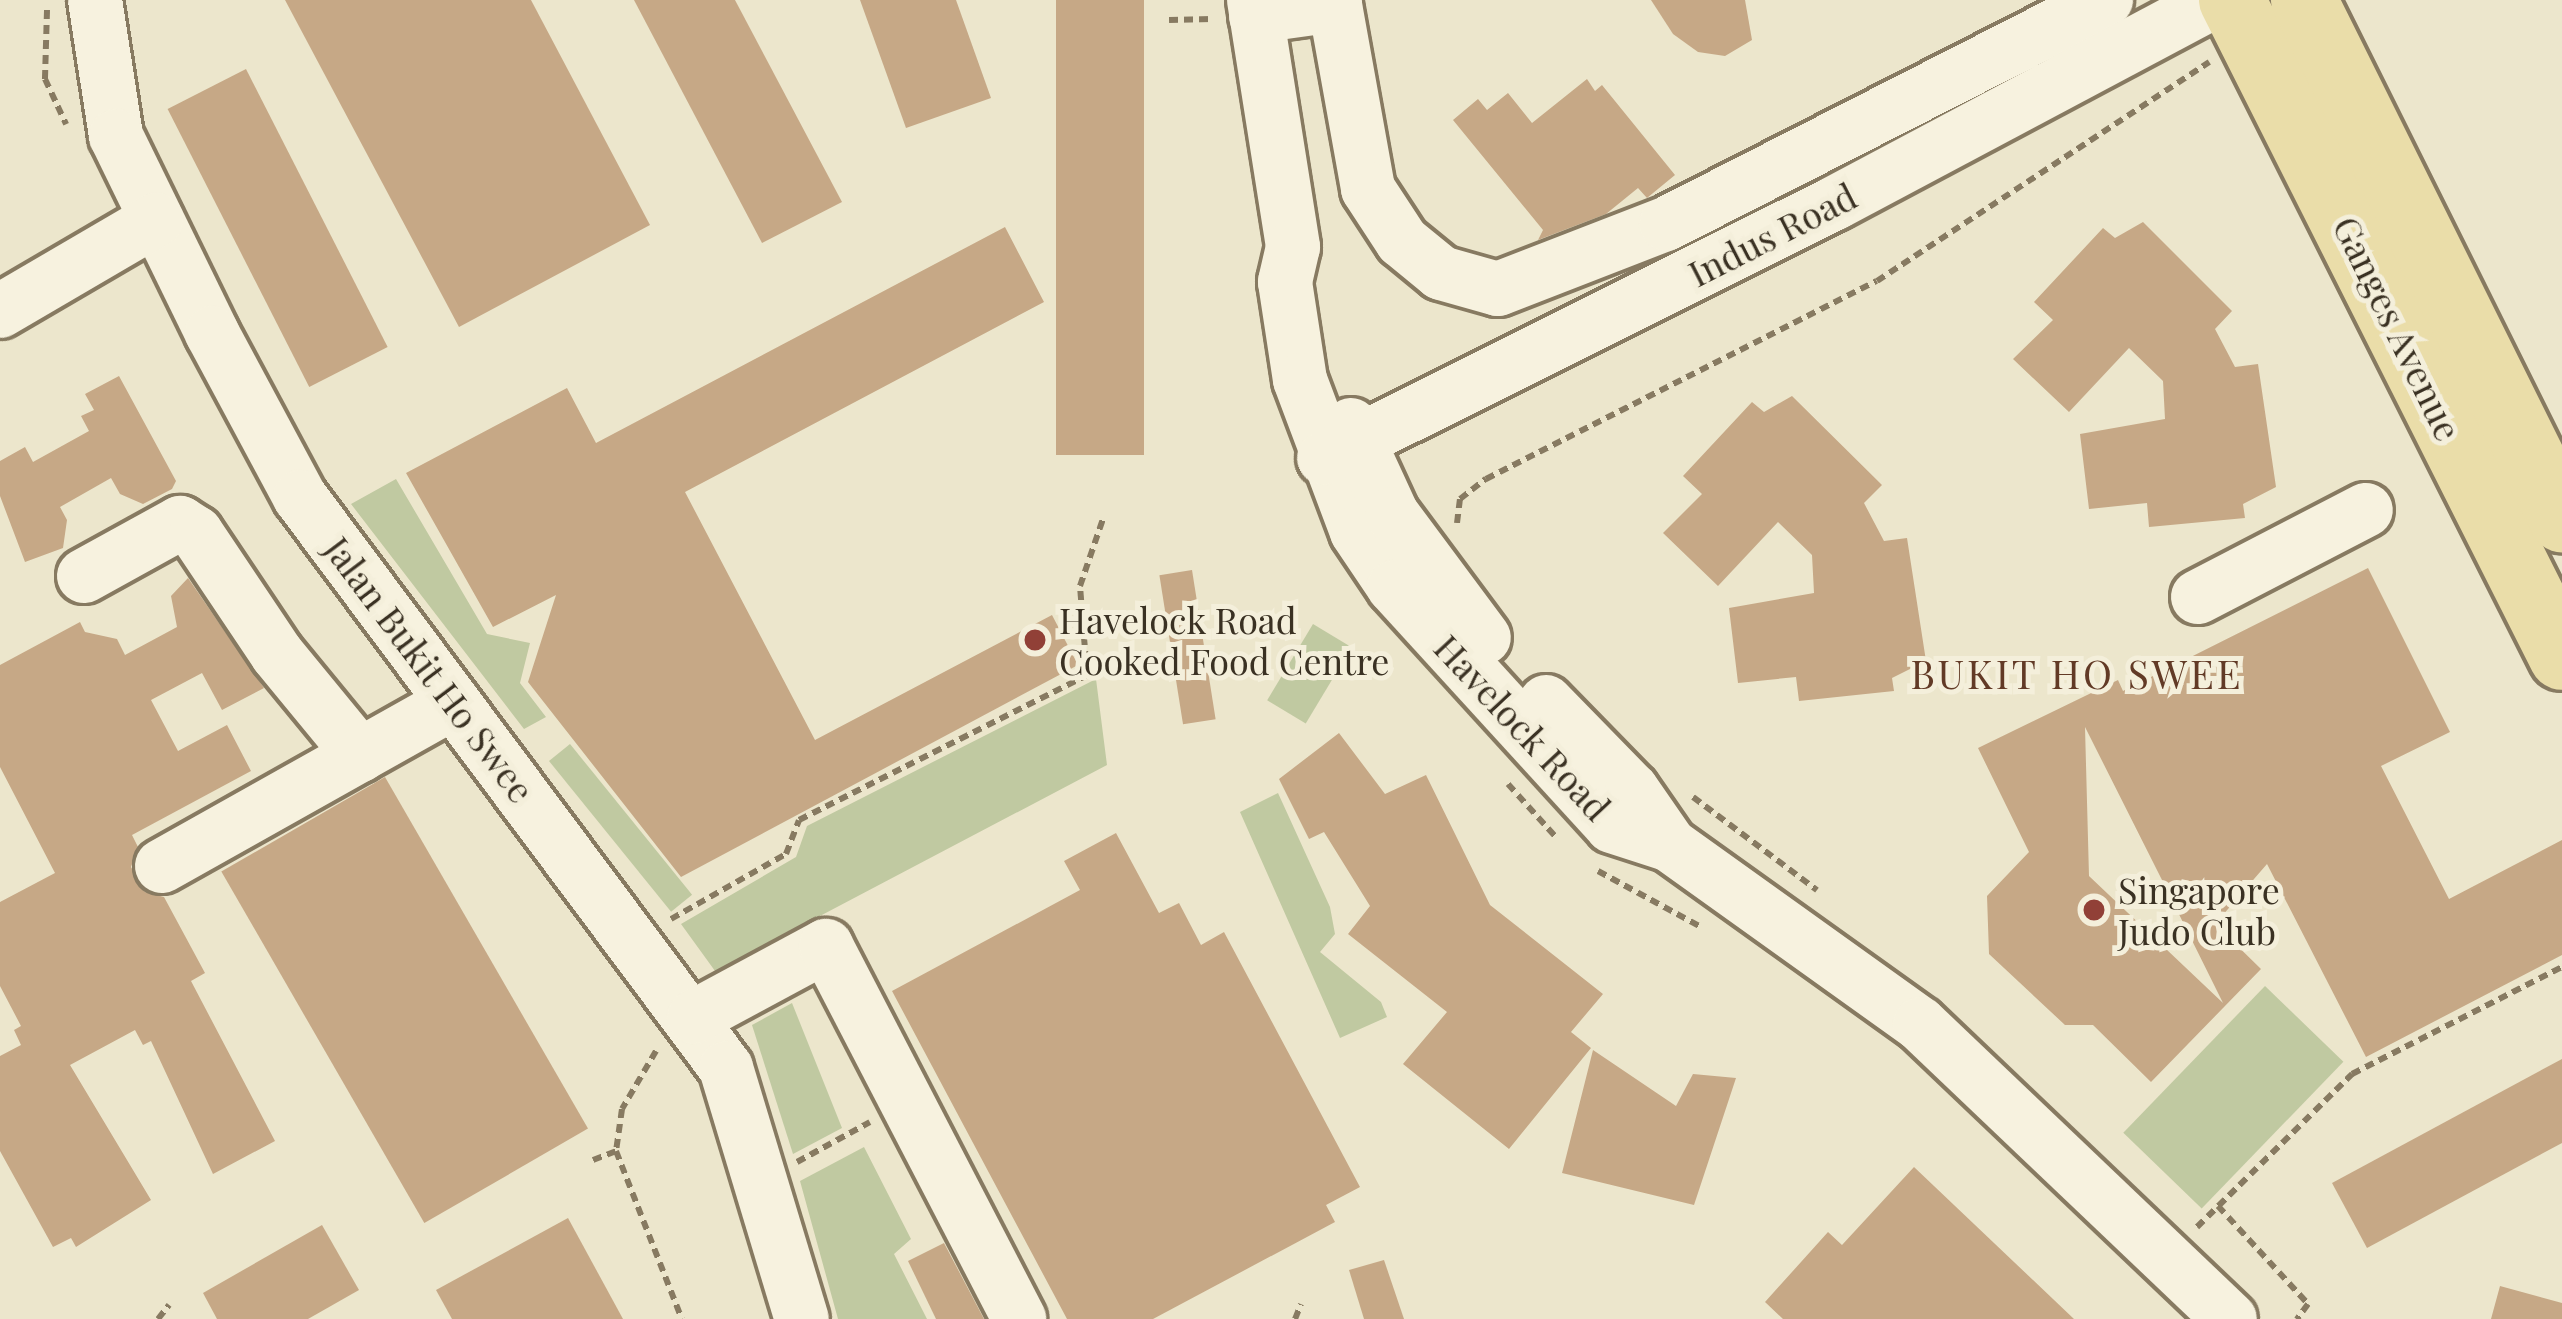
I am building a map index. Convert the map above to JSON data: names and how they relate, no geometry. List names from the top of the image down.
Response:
{
  "streets": {
    "main road": ["Ganges Avenue"],
    "street": ["Indus Road", "Jalan Bukit Ho Swee", "Havelock Road"]
  },
  "crossings": [
    ["Indus Road", "Havelock Road"]
  ],
  "districts": ["BUKIT HO SWEE"],
  "places": ["Havelock Road Cooked Food Centre", "Singapore Judo Club"]
}
